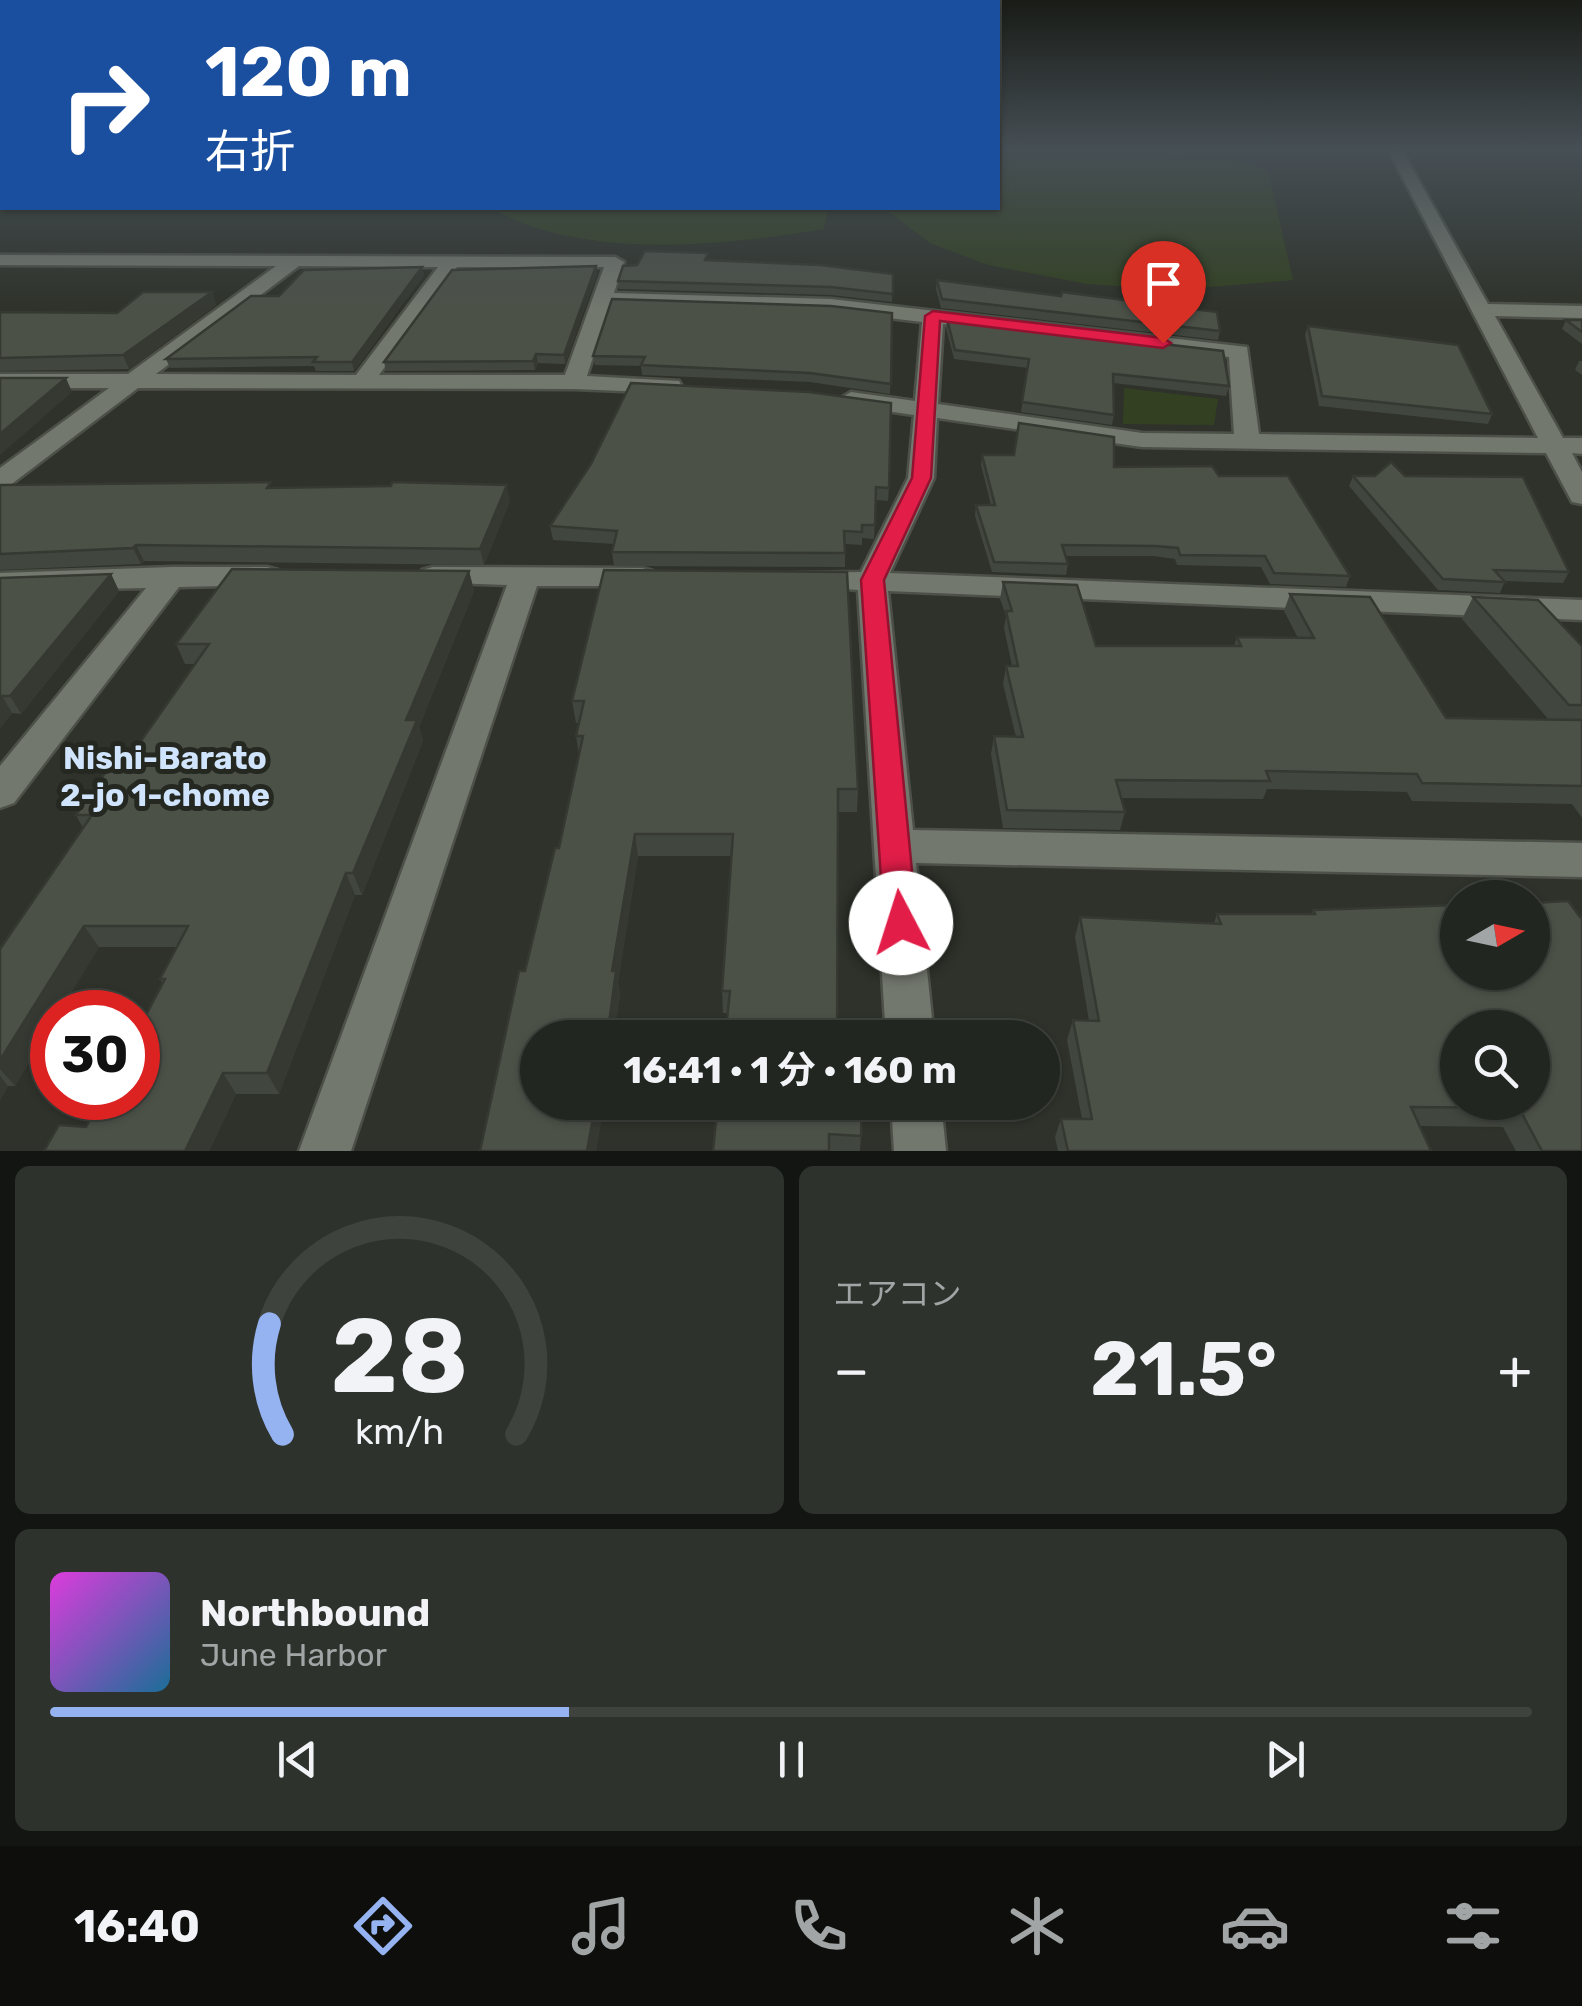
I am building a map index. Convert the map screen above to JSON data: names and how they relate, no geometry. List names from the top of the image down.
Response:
{
  "districts": ["Nishi-Barato 2-jo 1-chome"],
  "north": "right",
  "page": {
    "turn": ["120 m", "右折"],
    "limit": "30",
    "trip": "16:41 · 1 分 · 160 m",
    "tile": "エアコン",
    "heat": ["−", "21.5°", "+"],
    "song": ["Northbound", "June Harbor"],
    "tabs": "16:40",
    "gauge": ["28", "km/h"]
  }
}
